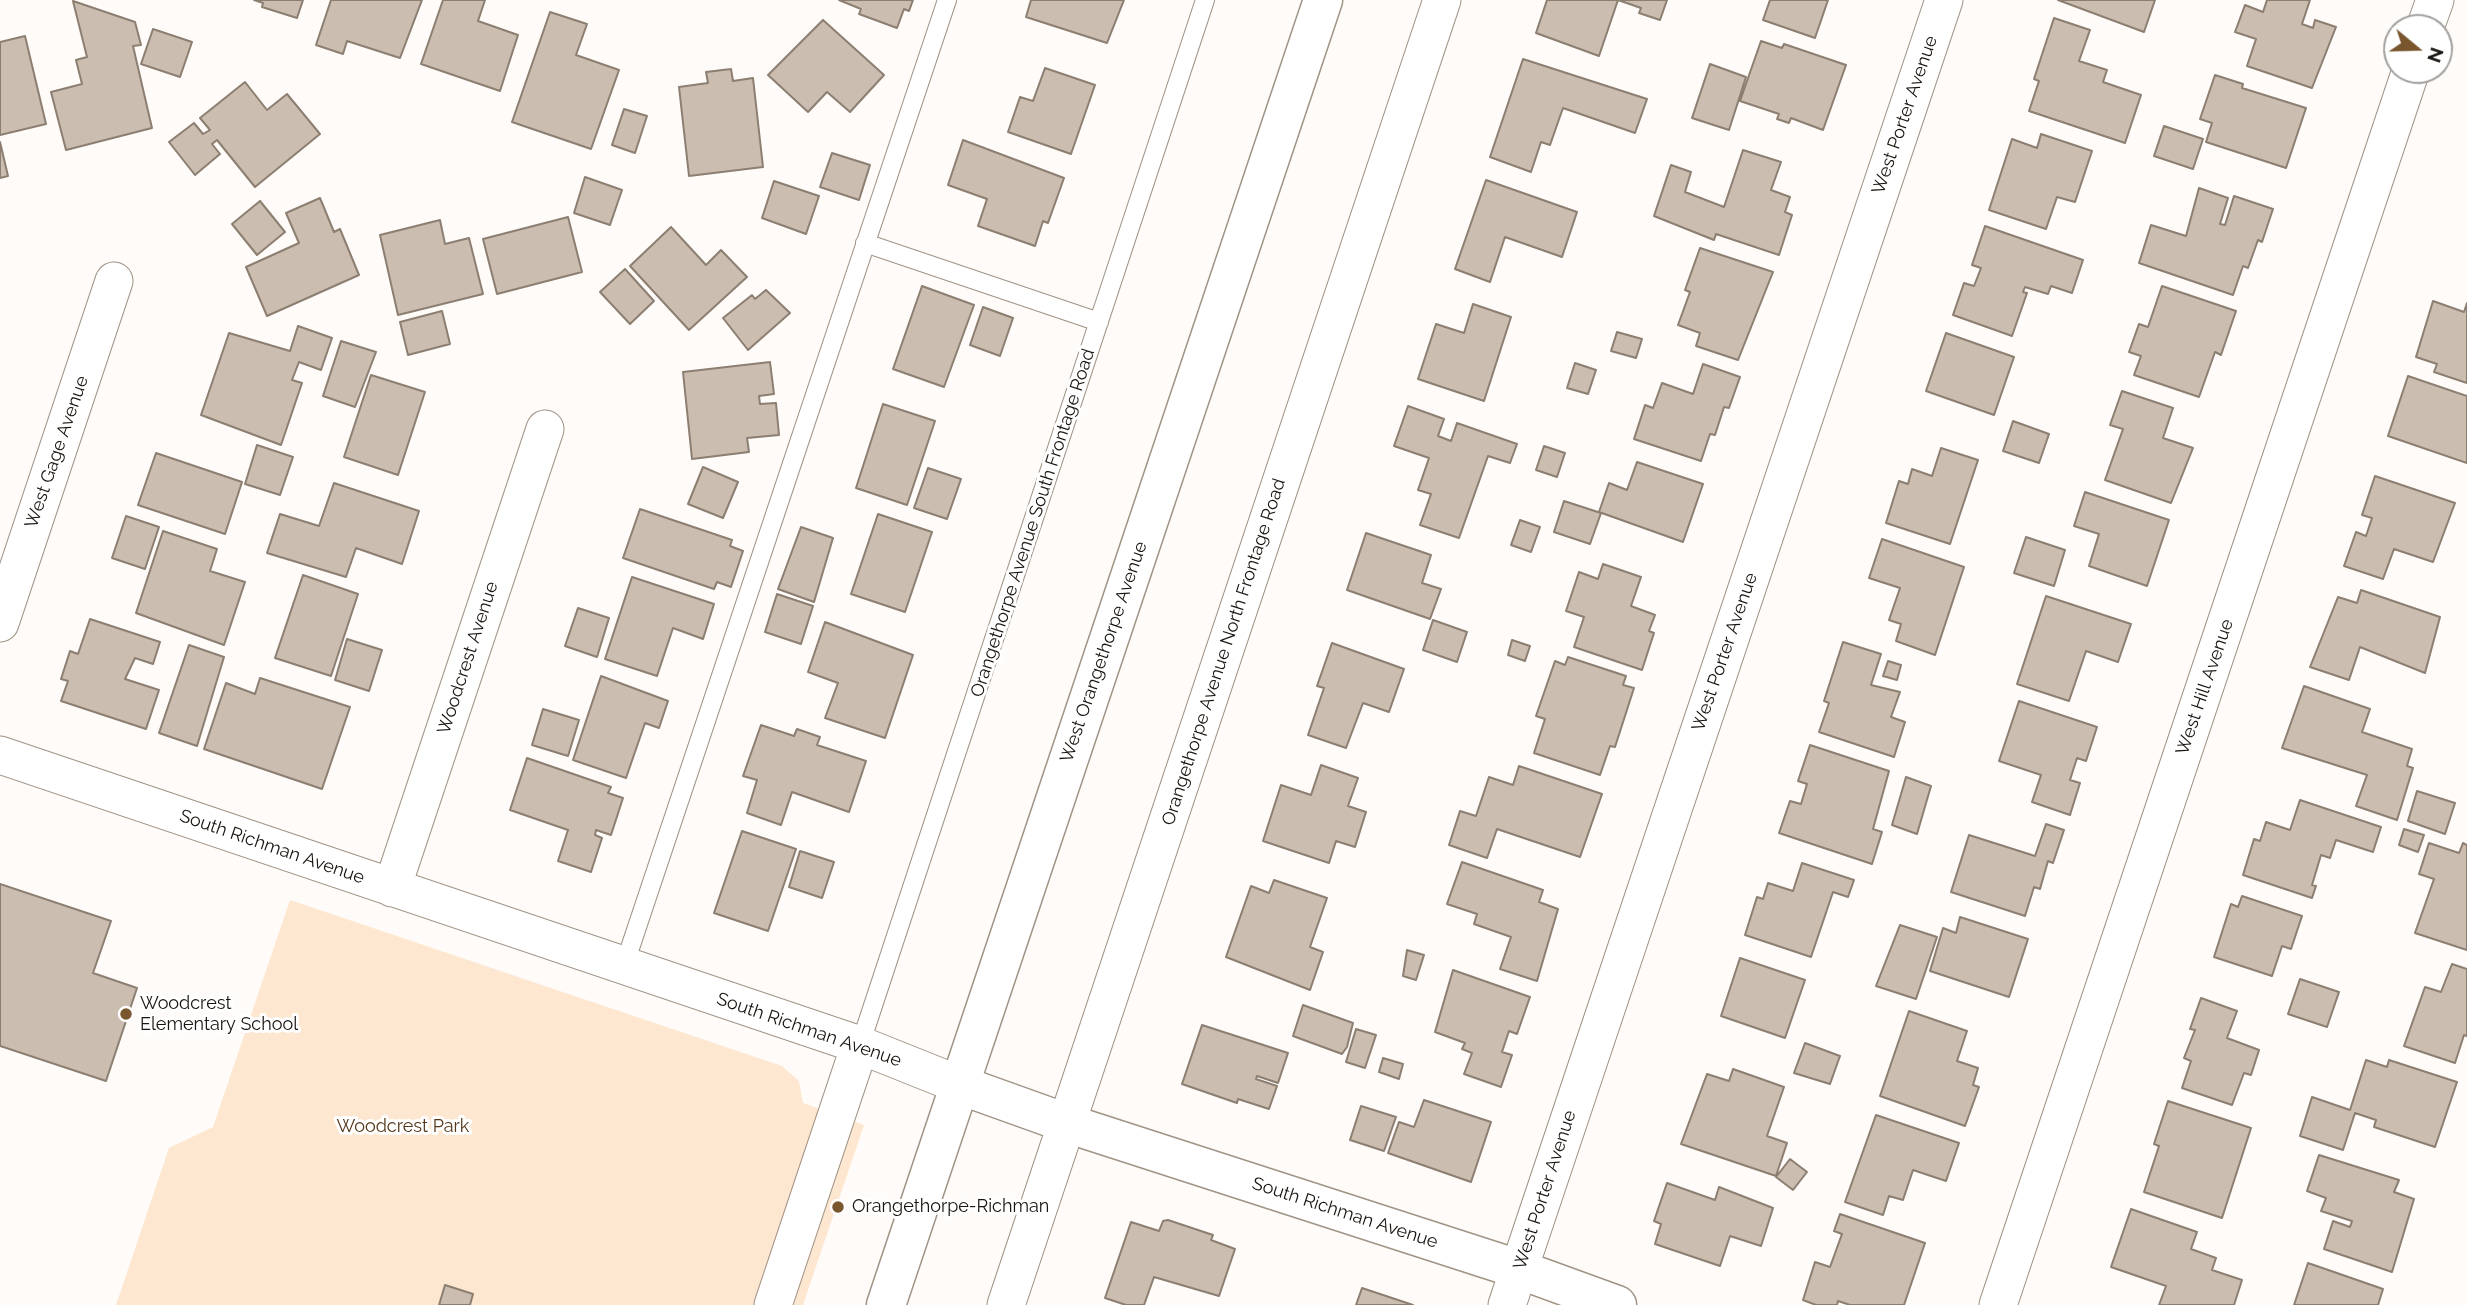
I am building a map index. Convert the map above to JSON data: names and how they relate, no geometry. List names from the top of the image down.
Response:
{
  "streets": {
    "main road": ["West Orangethorpe Avenue", "South Richman Avenue"],
    "street": [
      "West Porter Avenue",
      "West Gage Avenue",
      "Orangethorpe Avenue North Frontage Road",
      "Woodcrest Avenue",
      "West Hill Avenue"
    ],
    "lane": ["Orangethorpe Avenue South Frontage Road"]
  },
  "crossings": [
    ["West Porter Avenue", "South Richman Avenue"],
    ["Orangethorpe Avenue South Frontage Road", "South Richman Avenue"],
    ["West Orangethorpe Avenue", "South Richman Avenue"],
    ["Orangethorpe Avenue North Frontage Road", "South Richman Avenue"],
    ["Woodcrest Avenue", "South Richman Avenue"]
  ],
  "parks": ["Woodcrest Park"],
  "places": ["Woodcrest Elementary School", "Orangethorpe-Richman"],
  "north": "right"
}
